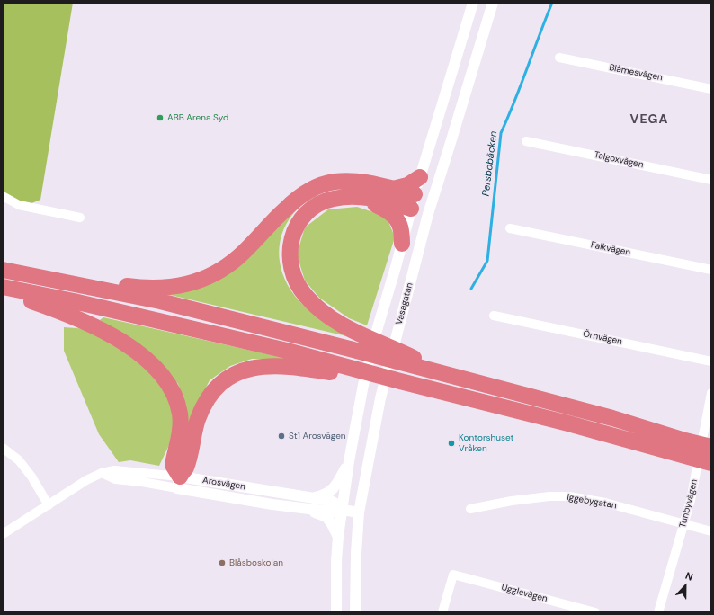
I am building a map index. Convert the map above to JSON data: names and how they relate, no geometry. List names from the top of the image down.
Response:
{
  "streets": {
    "street": [
      "Blåmesvägen",
      "Talgoxvägen",
      "Falkvägen",
      "Vasagatan",
      "Örnvägen",
      "Arosvägen",
      "Iggebygatan",
      "Tunbyvägen",
      "Ugglevägen"
    ]
  },
  "crossings": [
    ["Vasagatan", "Arosvägen"],
    ["Iggebygatan", "Tunbyvägen"]
  ],
  "districts": ["VEGA"],
  "water": ["Persbobäcken"],
  "places": [
    "ABB Arena Syd",
    "St1 Arosvägen",
    "Kontorshuset Vråken",
    "Blåsboskolan"
  ],
  "north": "top"
}
